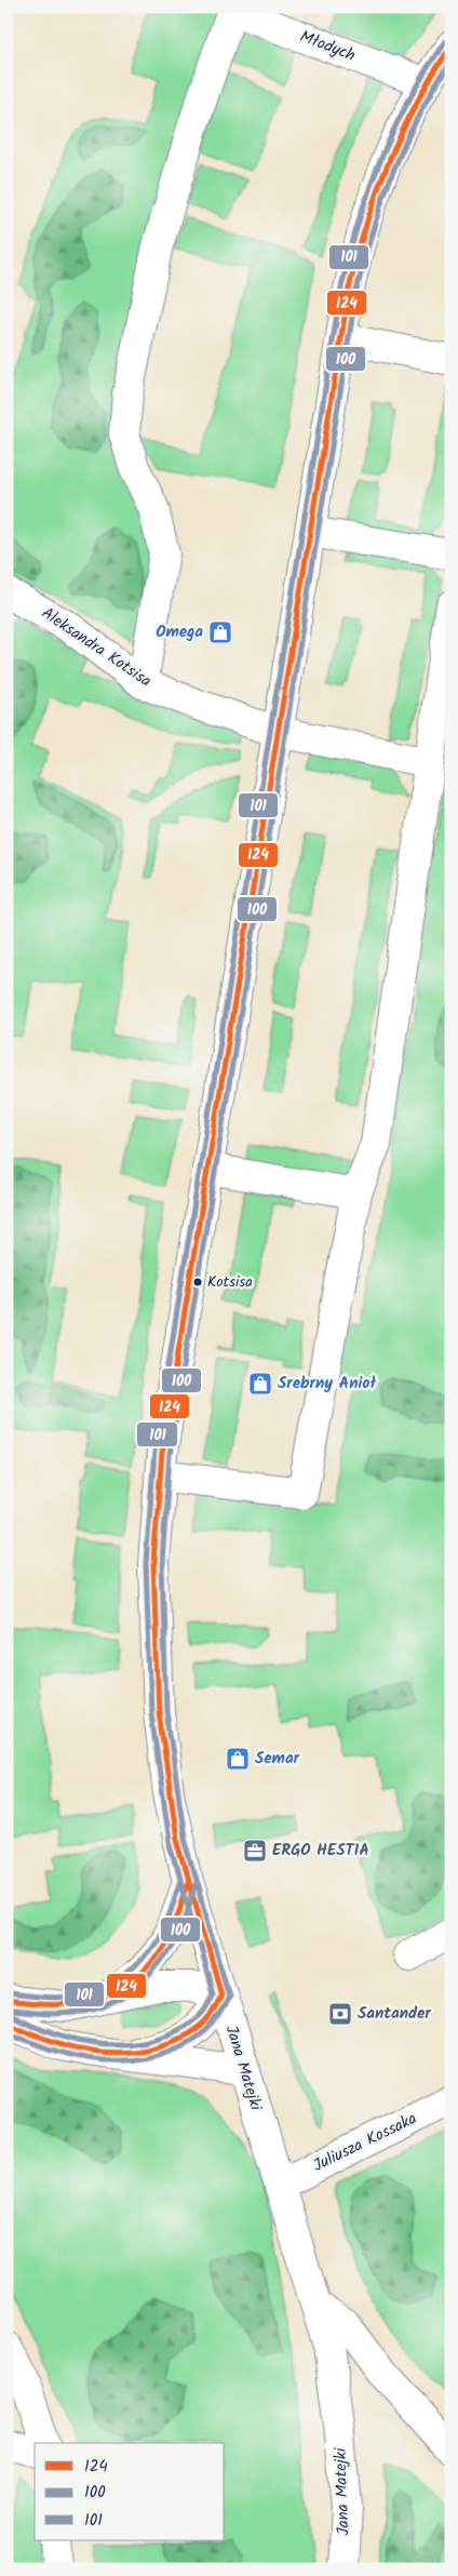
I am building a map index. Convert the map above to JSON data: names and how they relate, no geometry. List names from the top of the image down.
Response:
{
  "streets": {
    "street": [
      "Młodych",
      "Aleksandra Kotsisa",
      "Jana Matejki",
      "Juliusza Kossaka"
    ]
  },
  "crossings": [
    ["Młodych", "Jana Matejki"],
    ["Aleksandra Kotsisa", "Jana Matejki"],
    ["Jana Matejki", "Juliusza Kossaka"]
  ],
  "places": {
    "shop": ["Omega", "Srebrny Anioł", "Semar"],
    "other": ["Kotsisa"],
    "office": ["ERGO HESTIA"],
    "bank": ["Santander"]
  },
  "lines": ["transit line 101", "transit line 124", "transit line 100"],
  "legend": ["124", "100", "101"]
}
